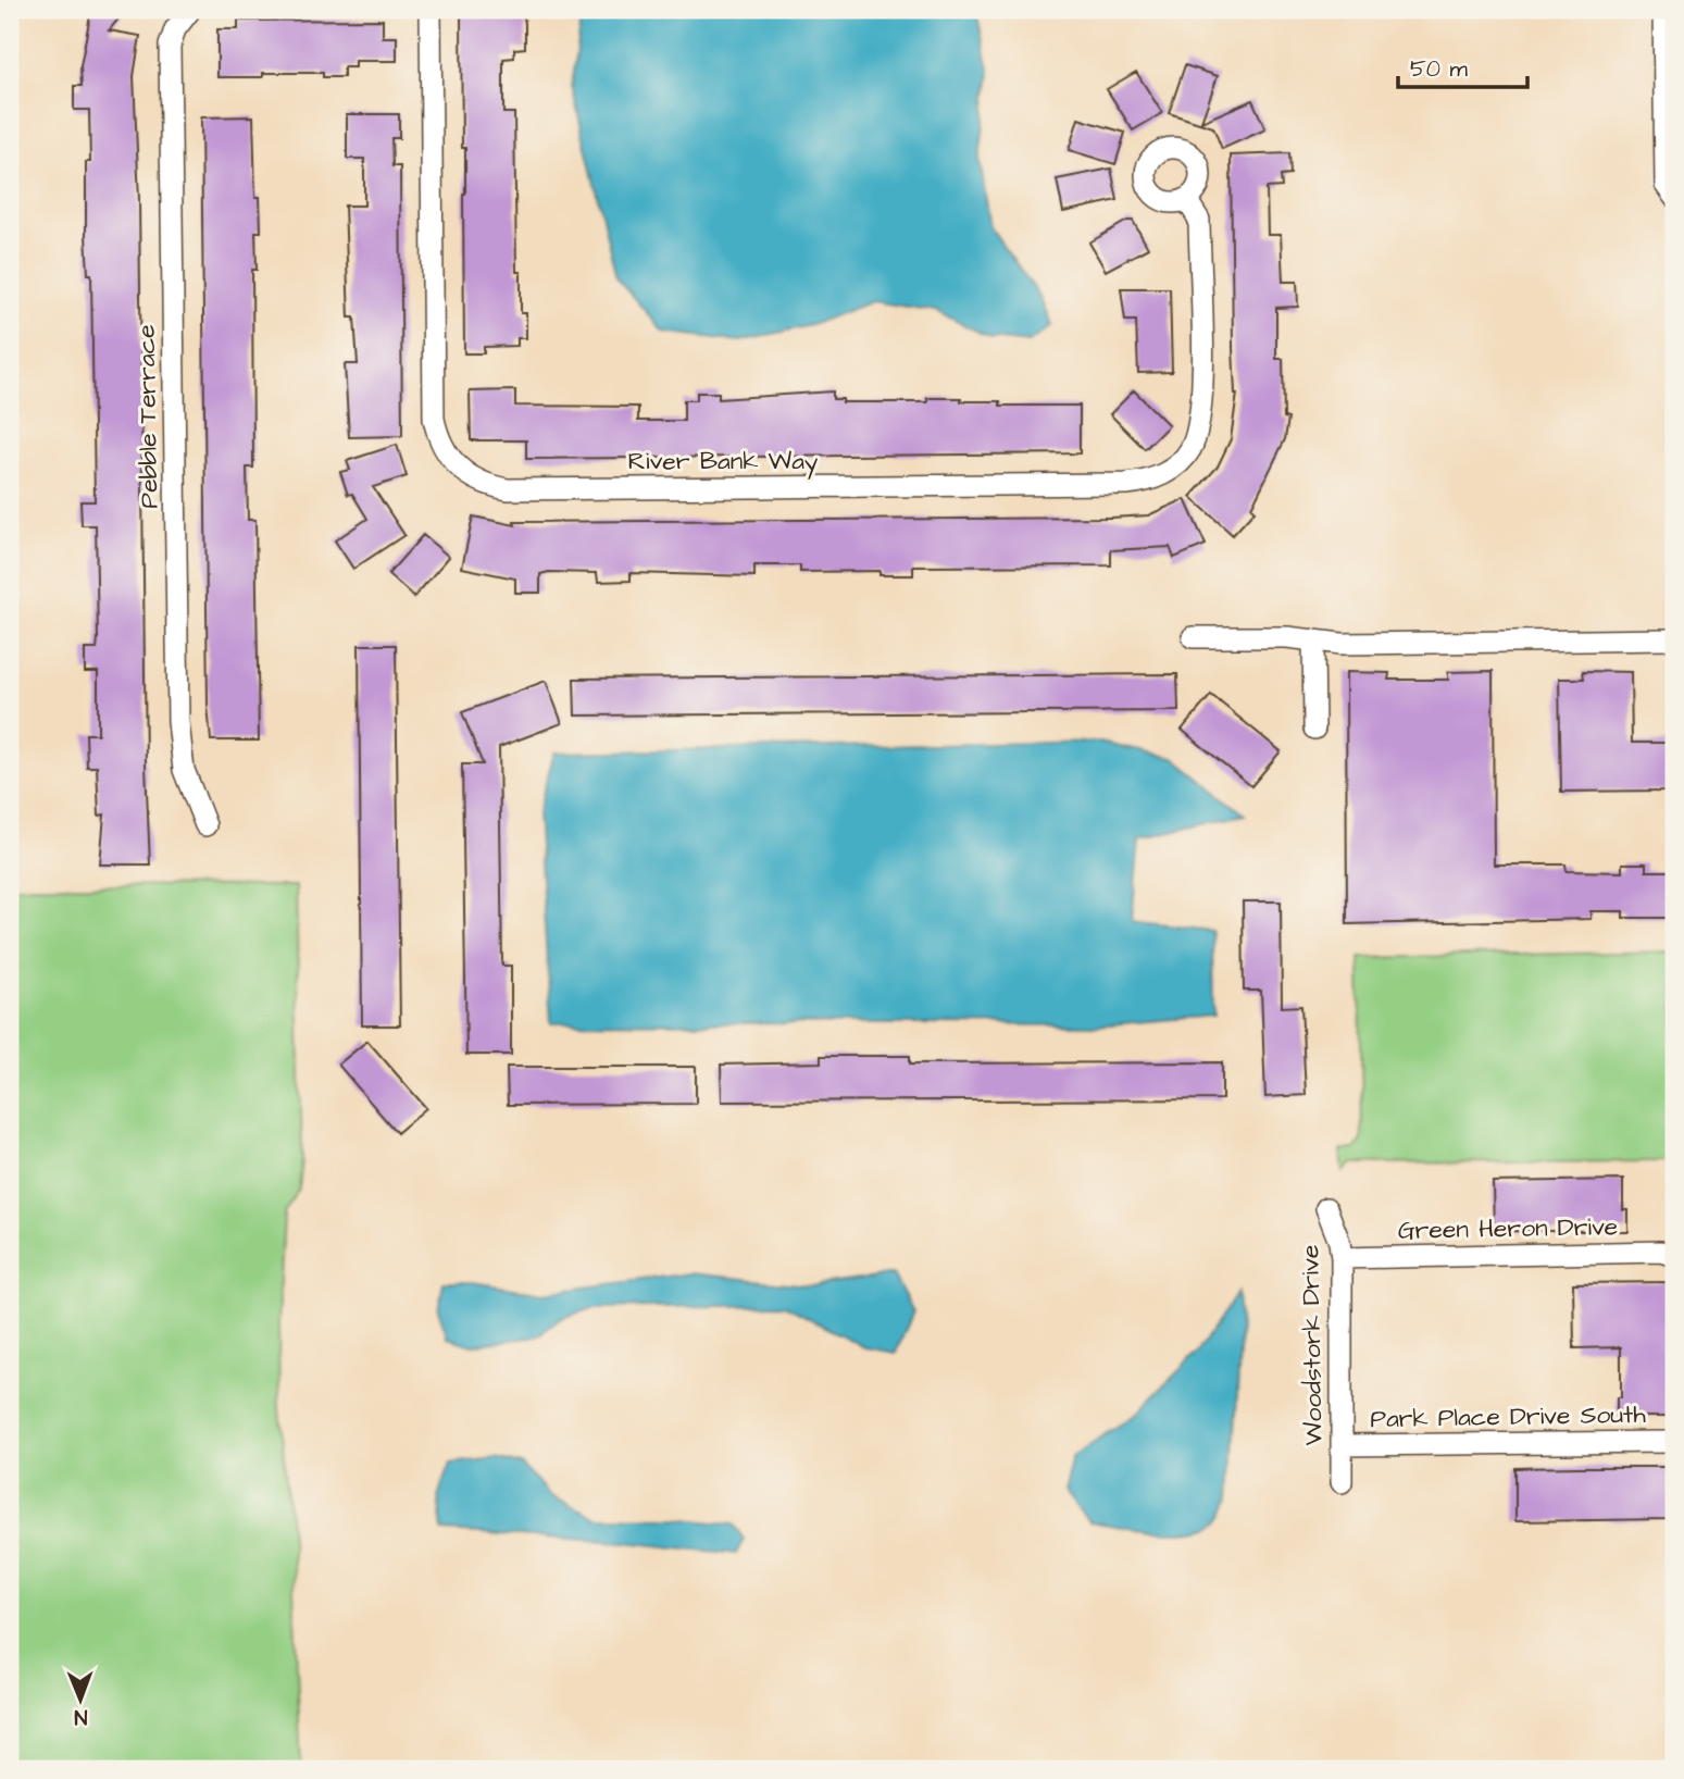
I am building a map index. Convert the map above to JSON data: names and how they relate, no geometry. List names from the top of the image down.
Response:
{
  "streets": {
    "street": [
      "Pebble Terrace",
      "River Bank Way",
      "Green Heron Drive",
      "Woodstork Drive",
      "Park Place Drive South"
    ]
  },
  "crossings": [
    ["Green Heron Drive", "Woodstork Drive"],
    ["Woodstork Drive", "Park Place Drive South"]
  ],
  "scale_bar": "50 m",
  "north": "bottom"
}
